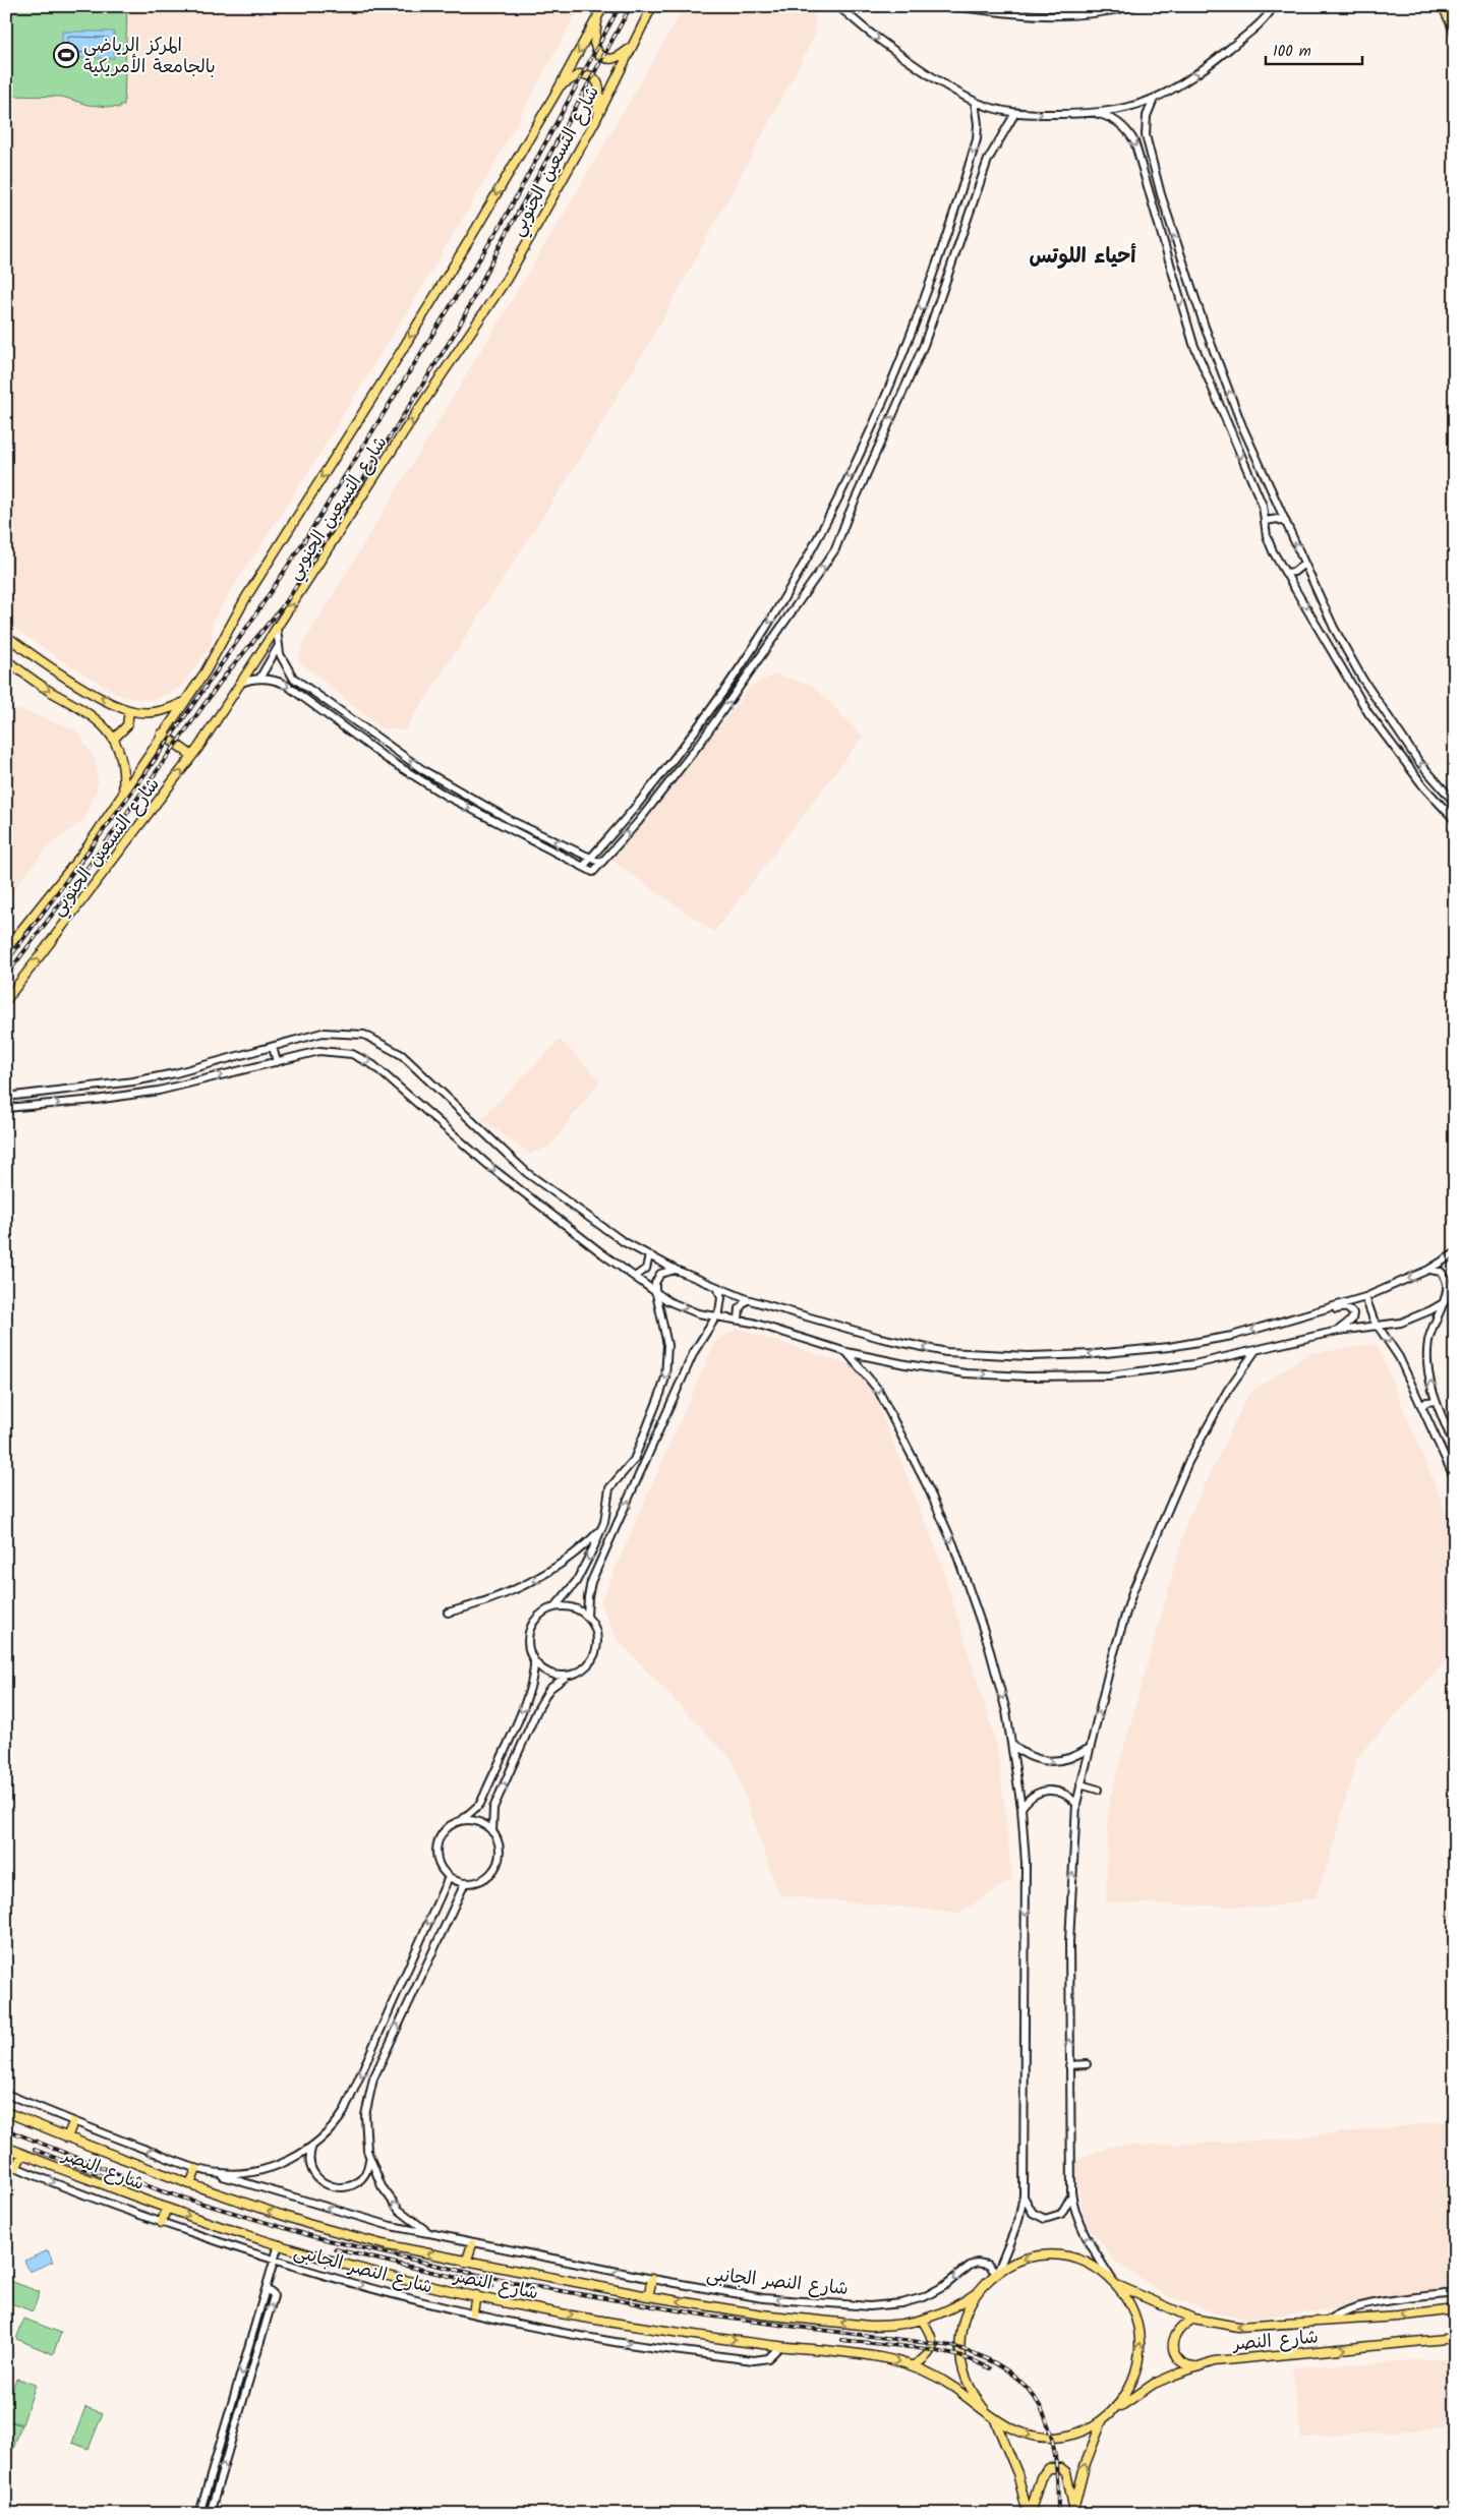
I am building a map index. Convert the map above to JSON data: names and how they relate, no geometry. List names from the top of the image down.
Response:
{
  "streets": {
    "main road": ["شارع التسعين الجنوبي", "شارع النصر"],
    "street": ["شارع النصر الجانبى"]
  },
  "crossings": [
    ["شارع النصر", "شارع النصر الجانبى"]
  ],
  "districts": ["أحياء اللوتس"],
  "places": {
    "sports": ["المركز الرياضي بالجامعة الأمريكية"]
  },
  "scale_bar": "100 m"
}
